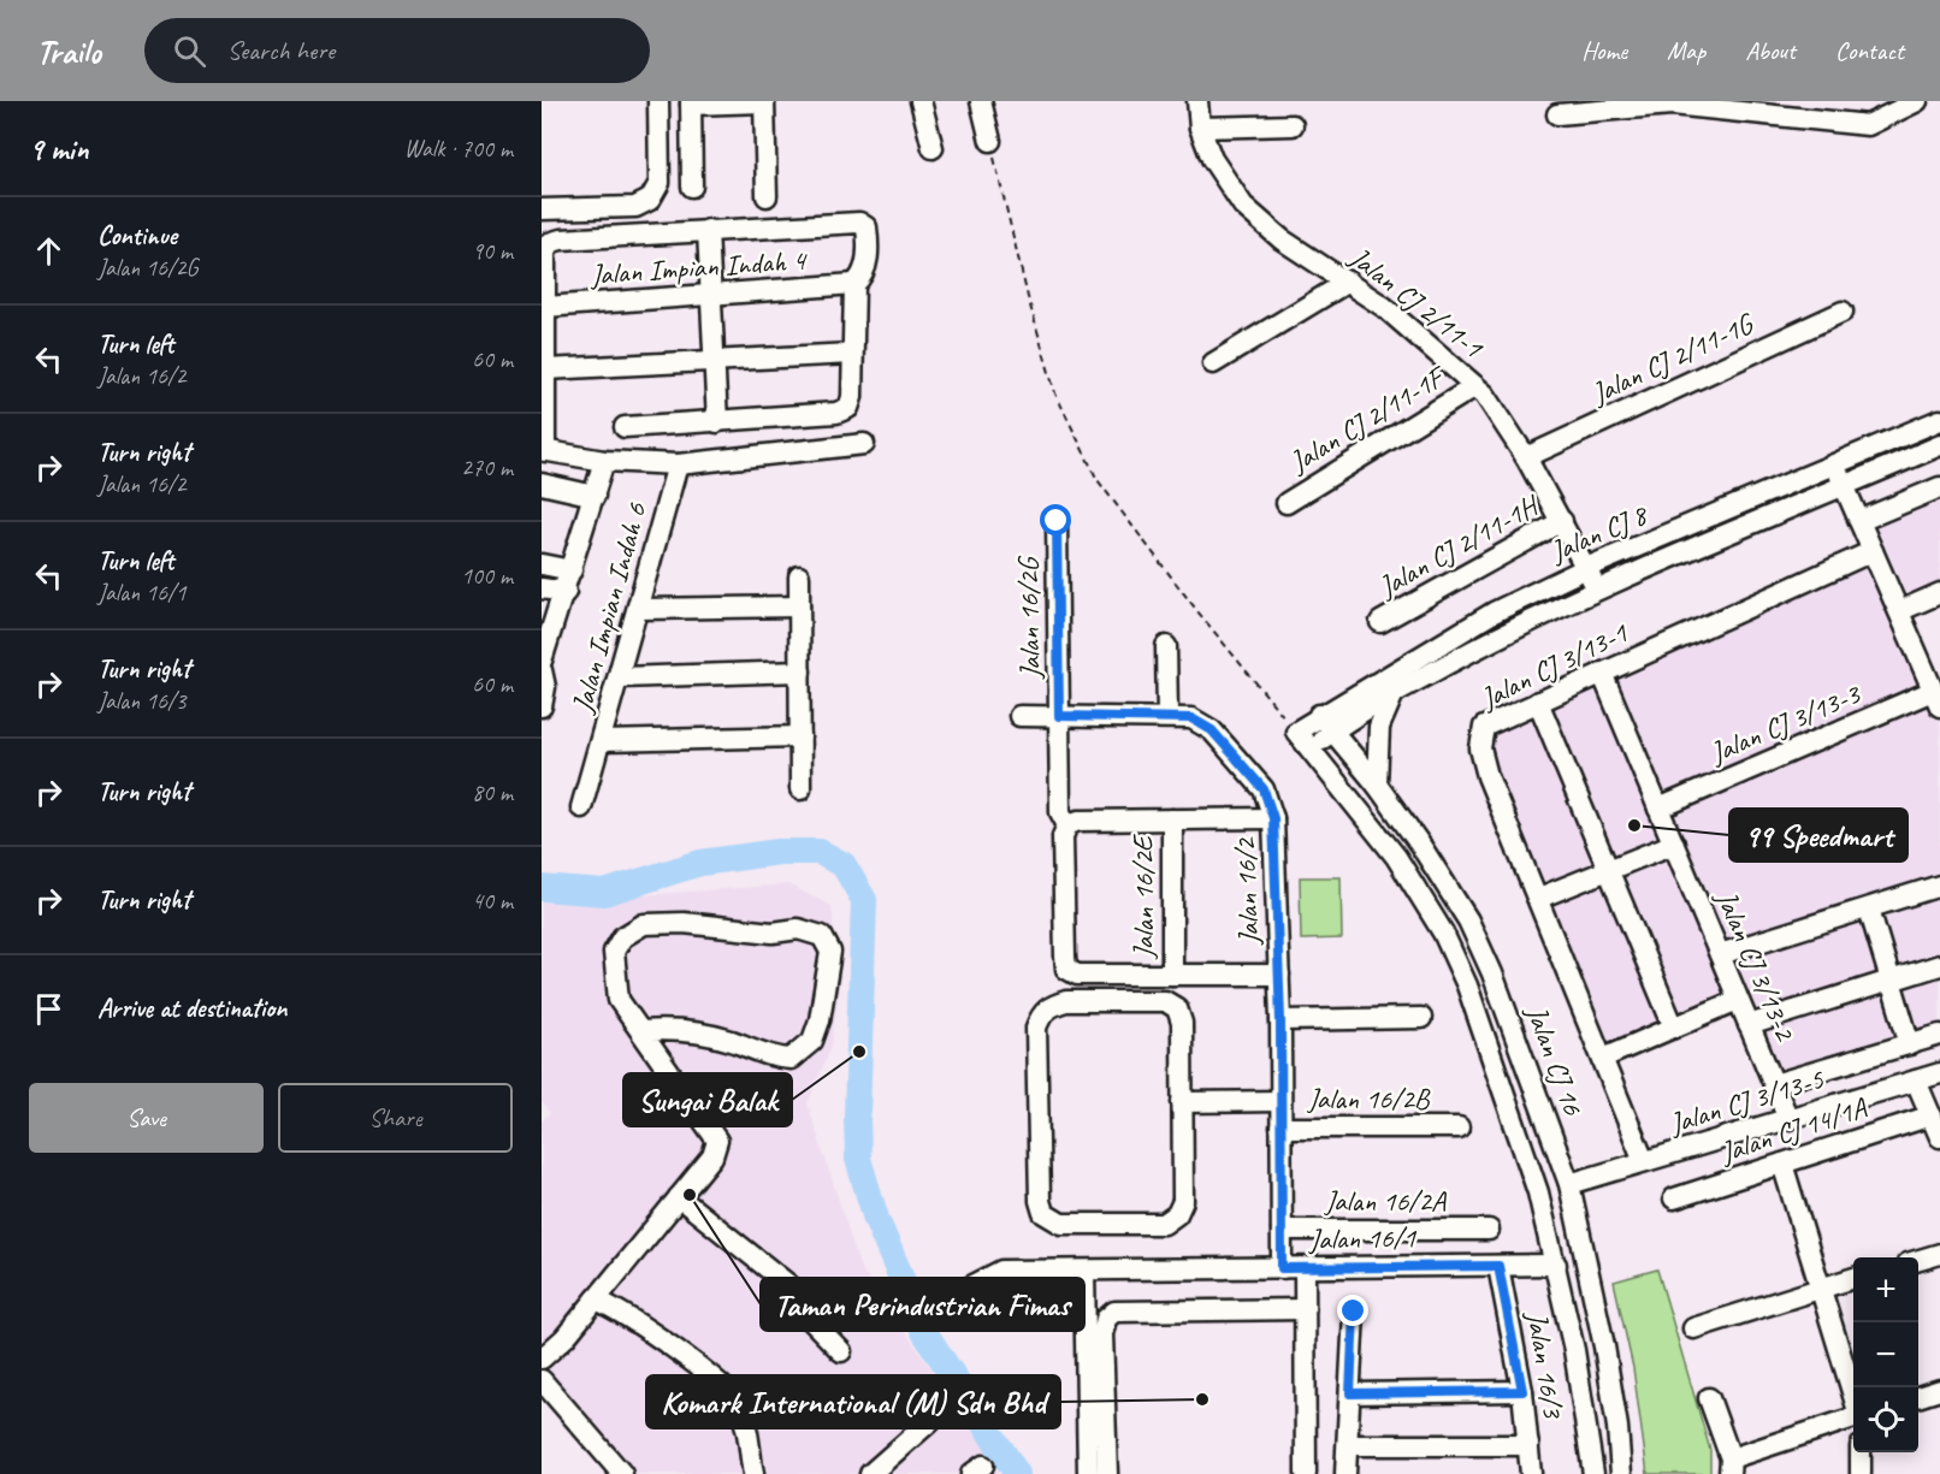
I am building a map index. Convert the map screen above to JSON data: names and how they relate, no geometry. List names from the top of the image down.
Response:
{
  "streets": {
    "street": [
      "Jalan Impian Indah 4",
      "Jalan CJ 2/11-1",
      "Jalan CJ 2/11-1G",
      "Jalan CJ 2/11-1F",
      "Jalan CJ 8",
      "Jalan CJ 2/11-1H",
      "Jalan Impian Indah 6",
      "Jalan 16/2G",
      "Jalan CJ 3/13-1",
      "Jalan CJ 3/13-3",
      "Jalan 16/2",
      "Jalan 16/2E",
      "Jalan CJ 3/13-2",
      "Jalan CJ 16",
      "Jalan 16/2B",
      "Jalan CJ 3/13-5",
      "Jalan CJ 14/1A",
      "Jalan 16/2A",
      "Jalan 16/1",
      "Jalan 16/3"
    ]
  },
  "crossings": [
    ["Jalan CJ 2/11-1", "Jalan CJ 2/11-1G"],
    ["Jalan CJ 2/11-1", "Jalan CJ 2/11-1F"],
    ["Jalan CJ 2/11-1", "Jalan CJ 8"],
    ["Jalan CJ 2/11-1", "Jalan CJ 2/11-1H"],
    ["Jalan CJ 8", "Jalan CJ 16"],
    ["Jalan 16/2G", "Jalan 16/2"],
    ["Jalan 16/2G", "Jalan 16/2E"],
    ["Jalan CJ 3/13-1", "Jalan CJ 3/13-2"],
    ["Jalan CJ 3/13-1", "Jalan CJ 3/13-5"],
    ["Jalan CJ 3/13-3", "Jalan CJ 3/13-2"],
    ["Jalan 16/2", "Jalan 16/2B"],
    ["Jalan 16/2", "Jalan 16/2A"],
    ["Jalan 16/2", "Jalan 16/1"],
    ["Jalan CJ 3/13-2", "Jalan CJ 3/13-5"],
    ["Jalan CJ 16", "Jalan CJ 3/13-5"],
    ["Jalan CJ 16", "Jalan 16/1"],
    ["Jalan 16/1", "Jalan 16/3"]
  ],
  "places": [
    "99 Speedmart",
    "Sungai Balak",
    "Taman Perindustrian Fimas",
    "Komark International (M) Sdn Bhd"
  ],
  "page": {
    "header": "Trailo",
    "search": "Search here",
    "nav": [
      "Home",
      "Map",
      "About",
      "Contact"
    ],
    "heading": ["9 min", "Walk · 700 m"],
    "list": [
      ["Continue", "Jalan 16/2G", "90 m"],
      ["Turn left", "Jalan 16/2", "60 m"],
      ["Turn right", "Jalan 16/2", "270 m"],
      ["Turn left", "Jalan 16/1", "100 m"],
      ["Turn right", "Jalan 16/3", "60 m"],
      ["Turn right", "80 m"],
      ["Turn right", "40 m"],
      "Arrive at destination"
    ],
    "buttons": ["Save", "Share"],
    "map_buttons": ["+", "−"]
  }
}
